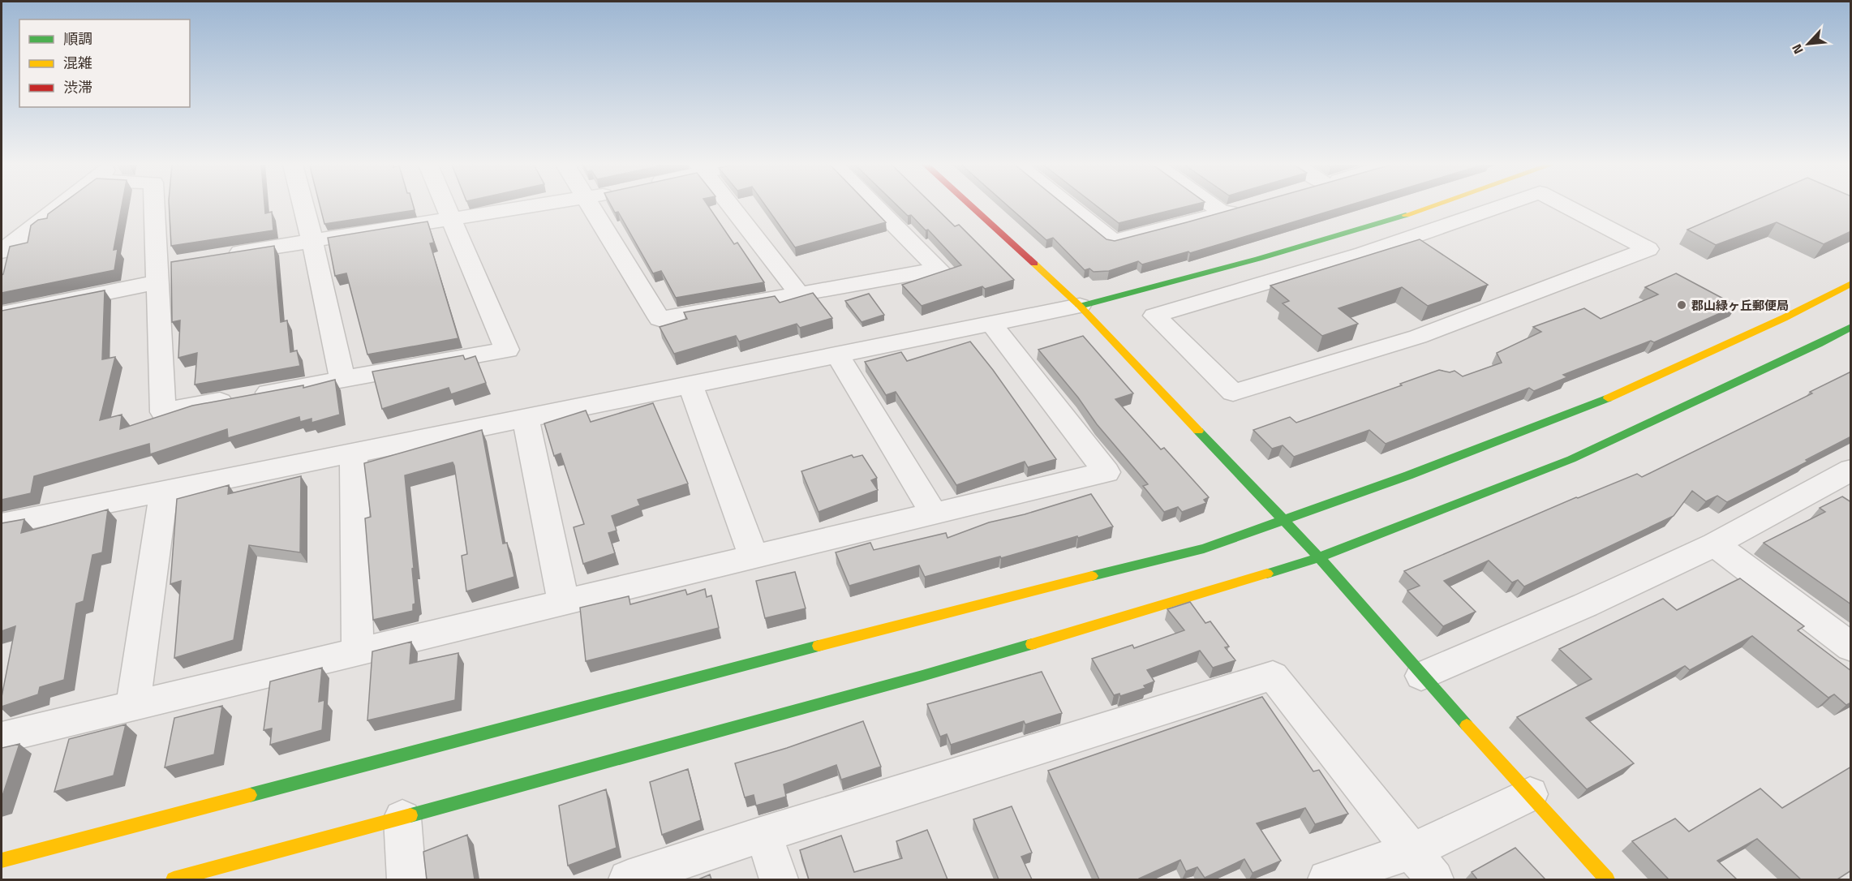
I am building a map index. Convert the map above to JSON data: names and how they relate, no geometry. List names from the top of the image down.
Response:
{
  "places": ["郡山緑ヶ丘郵便局"],
  "legend": ["順調", "混雑", "渋滞"],
  "north": "bottom left"
}
